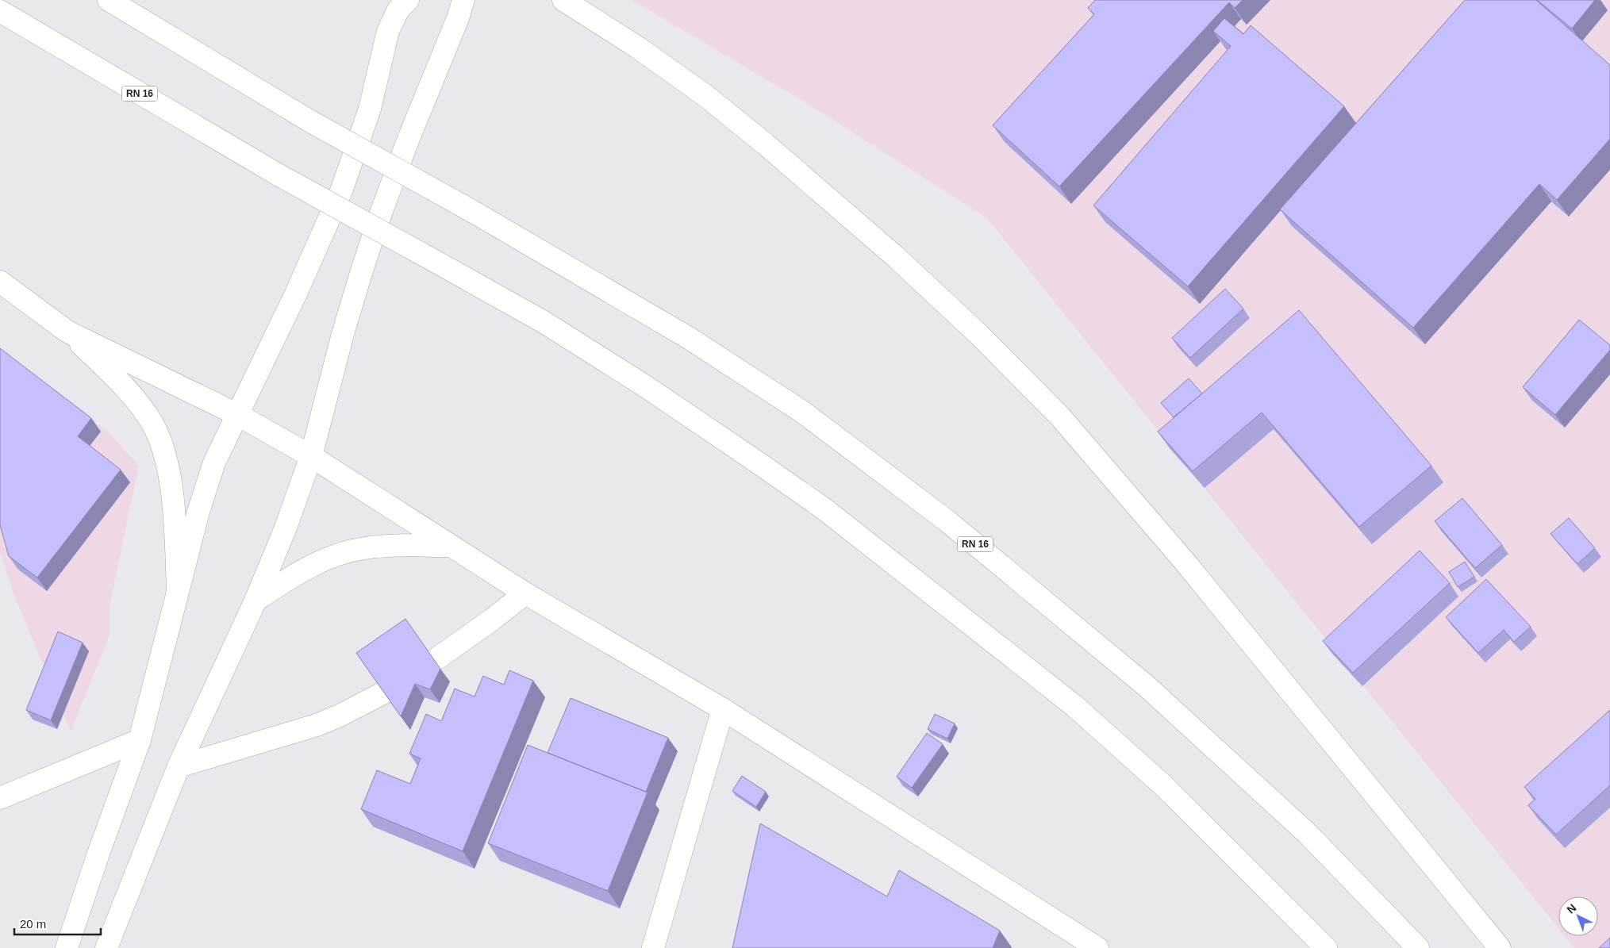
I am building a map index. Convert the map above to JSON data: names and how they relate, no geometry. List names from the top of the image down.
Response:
{
  "streets": {
    "main road": ["RN 16"]
  },
  "scale_bar": "20 m",
  "north": "top left"
}
